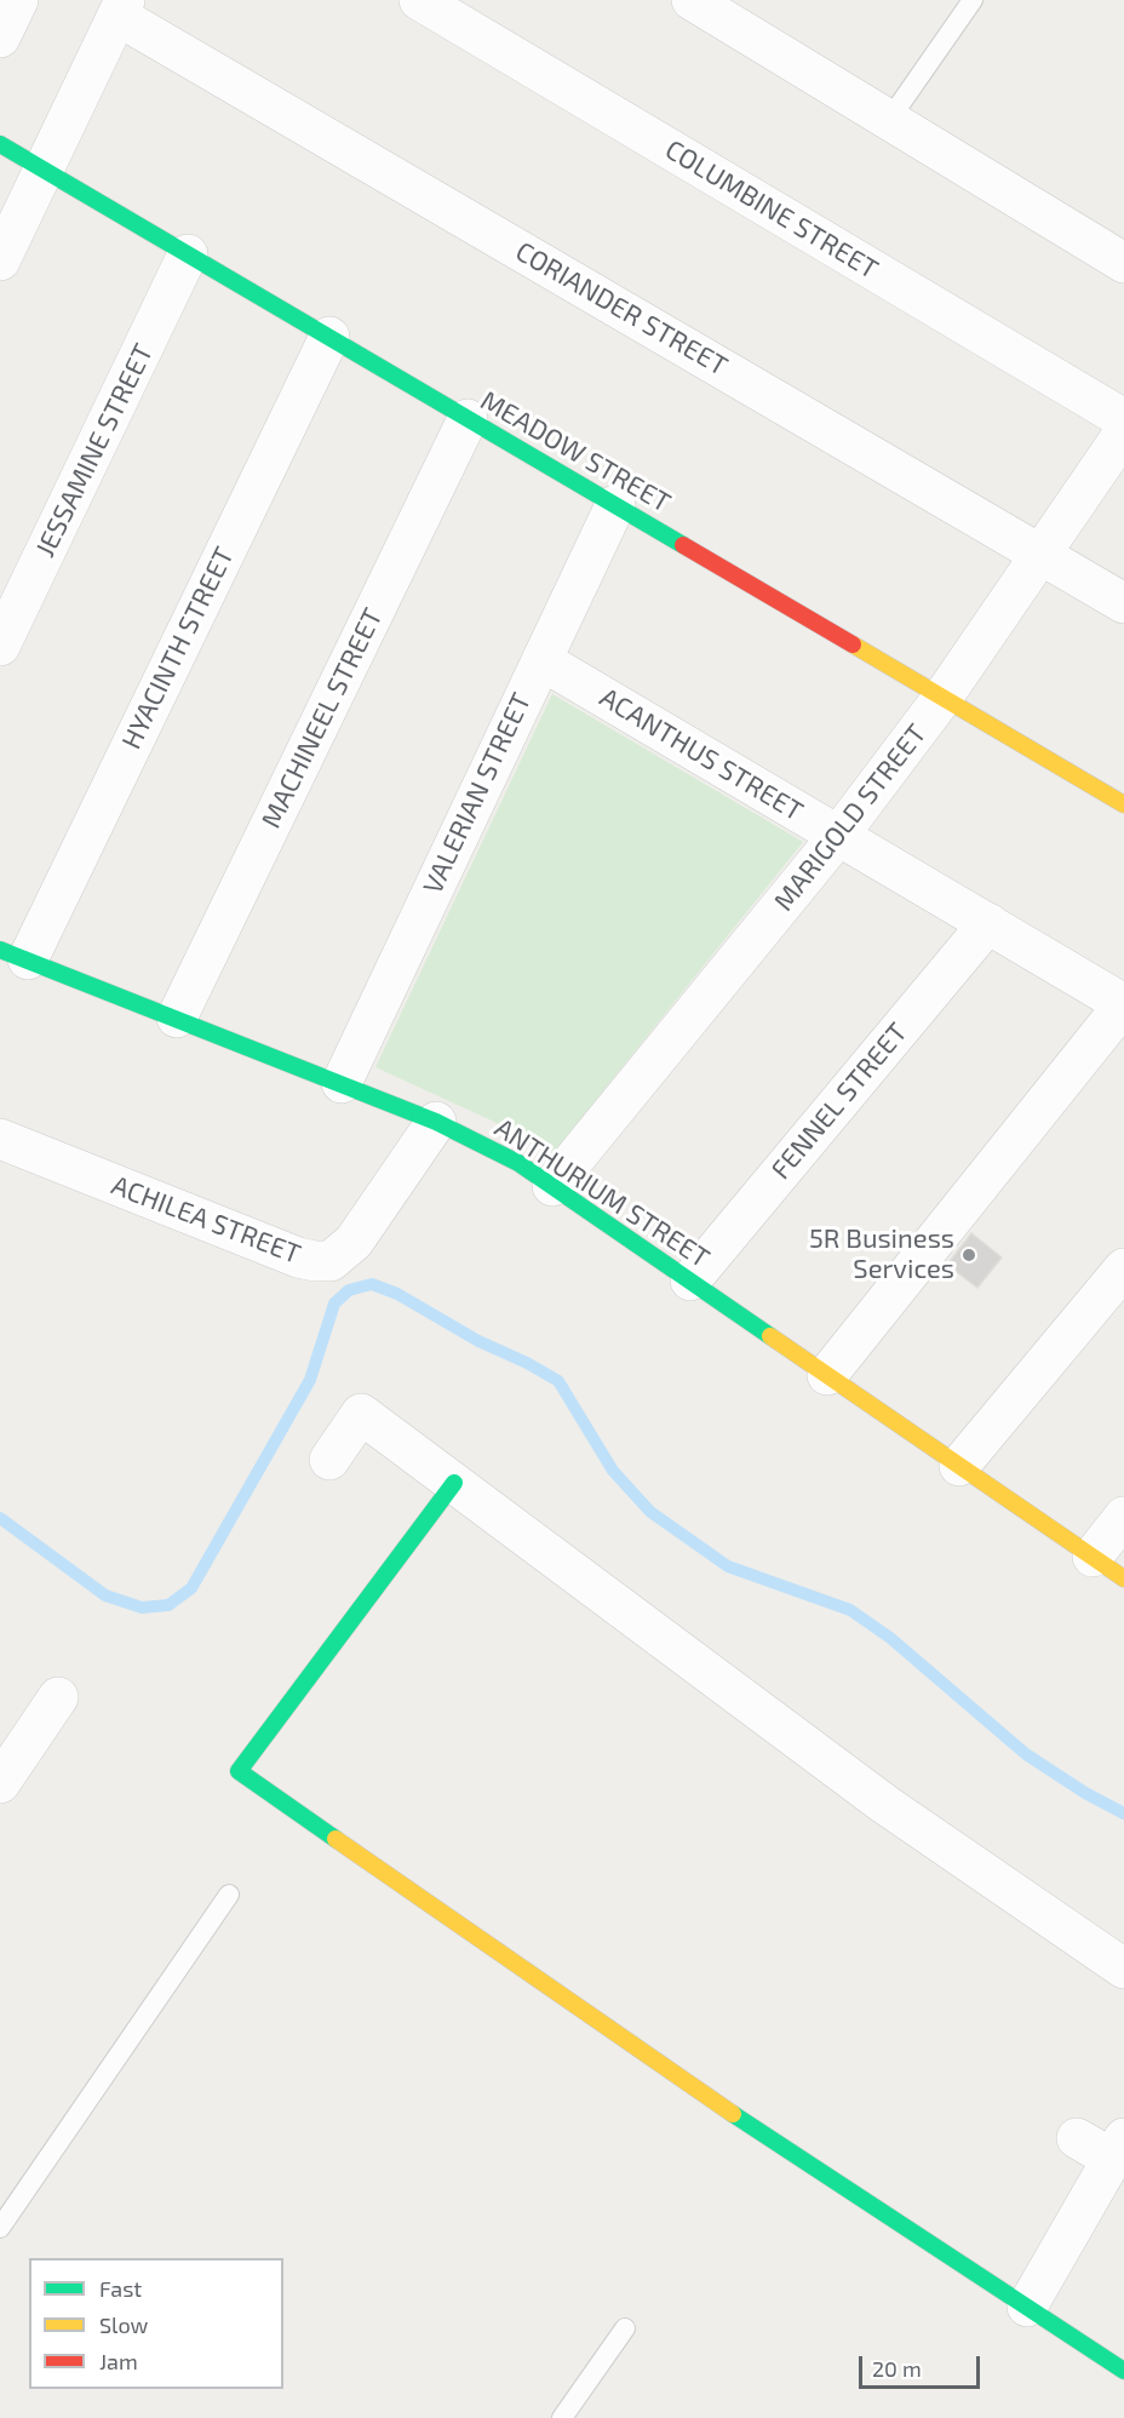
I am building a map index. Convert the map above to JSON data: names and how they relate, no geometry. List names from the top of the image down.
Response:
{
  "streets": {
    "street": [
      "COLUMBINE STREET",
      "CORIANDER STREET",
      "JESSAMINE STREET",
      "MEADOW STREET",
      "HYACINTH STREET",
      "MACHINEEL STREET",
      "ACANTHUS STREET",
      "VALERIAN STREET",
      "MARIGOLD STREET",
      "FENNEL STREET",
      "ANTHURIUM STREET",
      "ACHILEA STREET"
    ]
  },
  "crossings": [
    ["CORIANDER STREET", "MARIGOLD STREET"],
    ["JESSAMINE STREET", "MEADOW STREET"],
    ["MEADOW STREET", "HYACINTH STREET"],
    ["MEADOW STREET", "MACHINEEL STREET"],
    ["MEADOW STREET", "VALERIAN STREET"],
    ["MEADOW STREET", "MARIGOLD STREET"],
    ["HYACINTH STREET", "ANTHURIUM STREET"],
    ["MACHINEEL STREET", "ANTHURIUM STREET"],
    ["ACANTHUS STREET", "VALERIAN STREET"],
    ["ACANTHUS STREET", "MARIGOLD STREET"],
    ["ACANTHUS STREET", "FENNEL STREET"],
    ["VALERIAN STREET", "ANTHURIUM STREET"],
    ["MARIGOLD STREET", "ANTHURIUM STREET"],
    ["FENNEL STREET", "ANTHURIUM STREET"],
    ["ANTHURIUM STREET", "ACHILEA STREET"]
  ],
  "places": ["5R Business Services"],
  "legend": ["Fast", "Slow", "Jam"],
  "scale_bar": "20 m"
}
